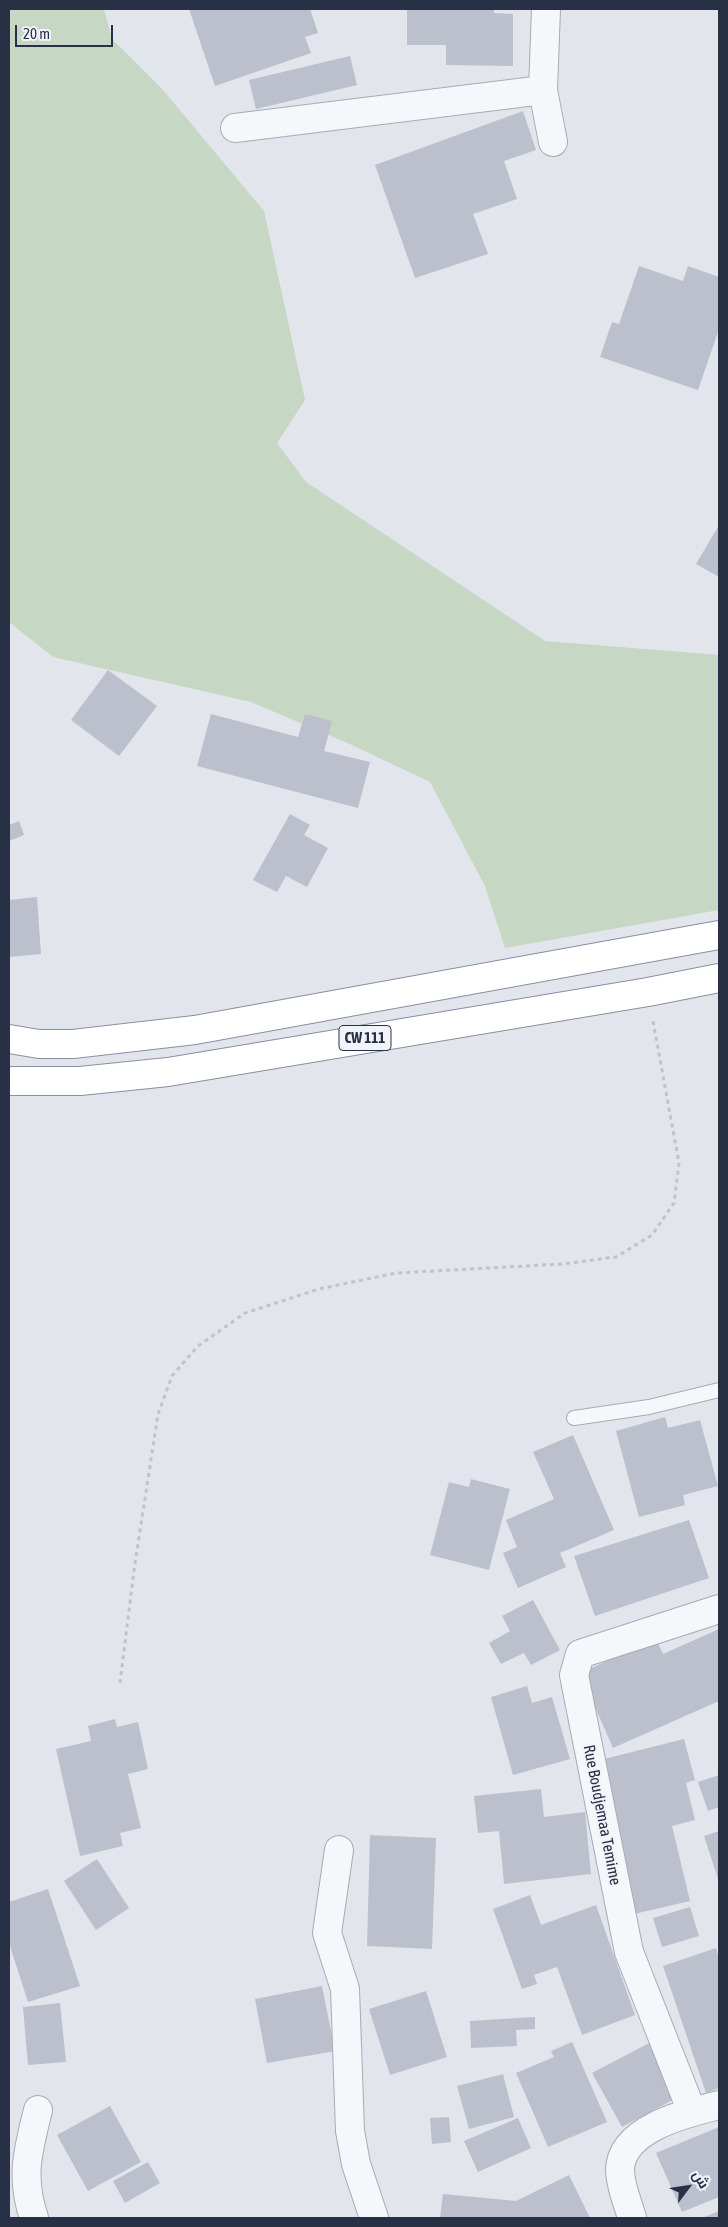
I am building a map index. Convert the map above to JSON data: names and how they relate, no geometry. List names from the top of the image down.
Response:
{
  "streets": {
    "highway": ["CW 111"],
    "street": ["Rue Boudjemaa Temime"]
  },
  "scale_bar": "20 m",
  "north": "top right"
}
